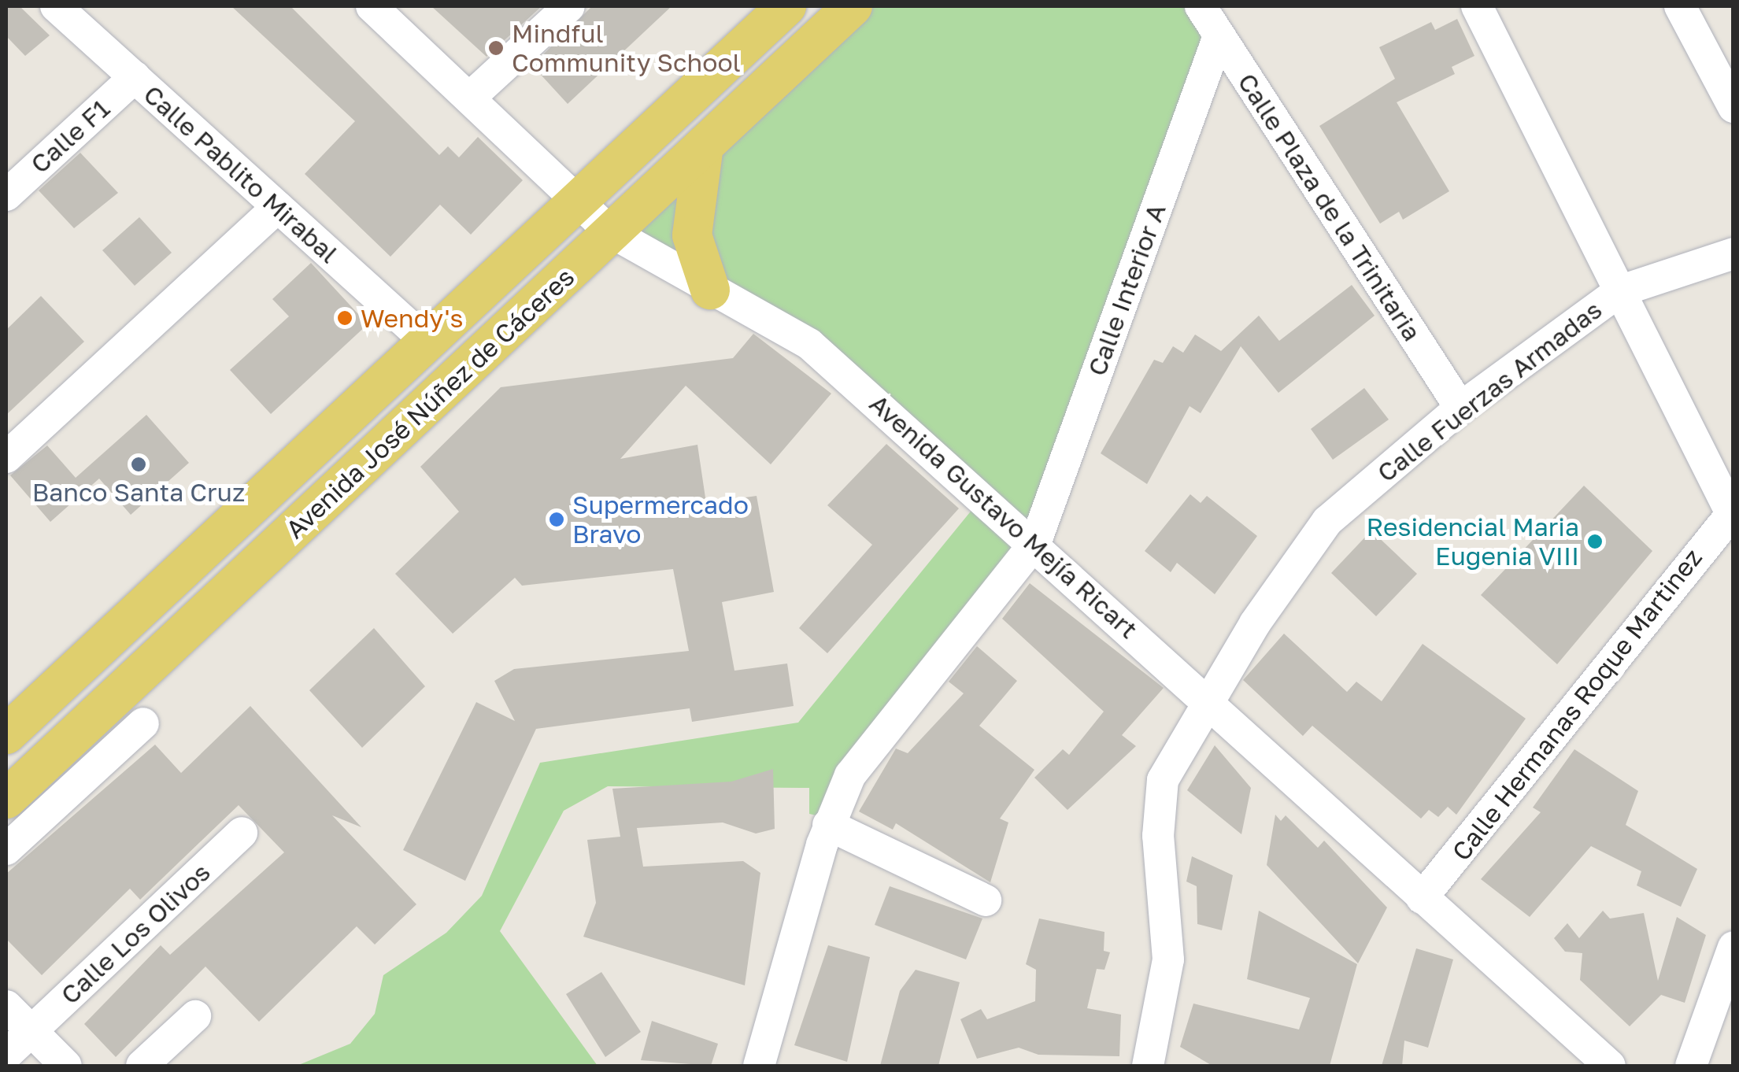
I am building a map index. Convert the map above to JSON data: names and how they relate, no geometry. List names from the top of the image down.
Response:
{
  "streets": {
    "main road": ["Avenida José Núñez de Cáceres"],
    "street": [
      "Calle F1",
      "Calle Pablito Mirabal",
      "Calle Plaza de la Trinitaria",
      "Calle Interior A",
      "Calle Fuerzas Armadas",
      "Avenida Gustavo Mejía Ricart",
      "Calle Hermanas Roque Martinez",
      "Calle Los Olivos"
    ]
  },
  "crossings": [
    ["Calle F1", "Calle Pablito Mirabal"],
    ["Calle Pablito Mirabal", "Avenida José Núñez de Cáceres"],
    ["Calle Plaza de la Trinitaria", "Calle Interior A"],
    ["Calle Plaza de la Trinitaria", "Calle Fuerzas Armadas"],
    ["Calle Interior A", "Avenida Gustavo Mejía Ricart"],
    ["Calle Fuerzas Armadas", "Avenida Gustavo Mejía Ricart"],
    ["Avenida José Núñez de Cáceres", "Avenida Gustavo Mejía Ricart"],
    ["Avenida Gustavo Mejía Ricart", "Calle Hermanas Roque Martinez"]
  ],
  "places": [
    "Mindful Community School",
    "Wendy's",
    "Banco Santa Cruz",
    "Supermercado Bravo",
    "Residencial Maria Eugenia VIII"
  ]
}
